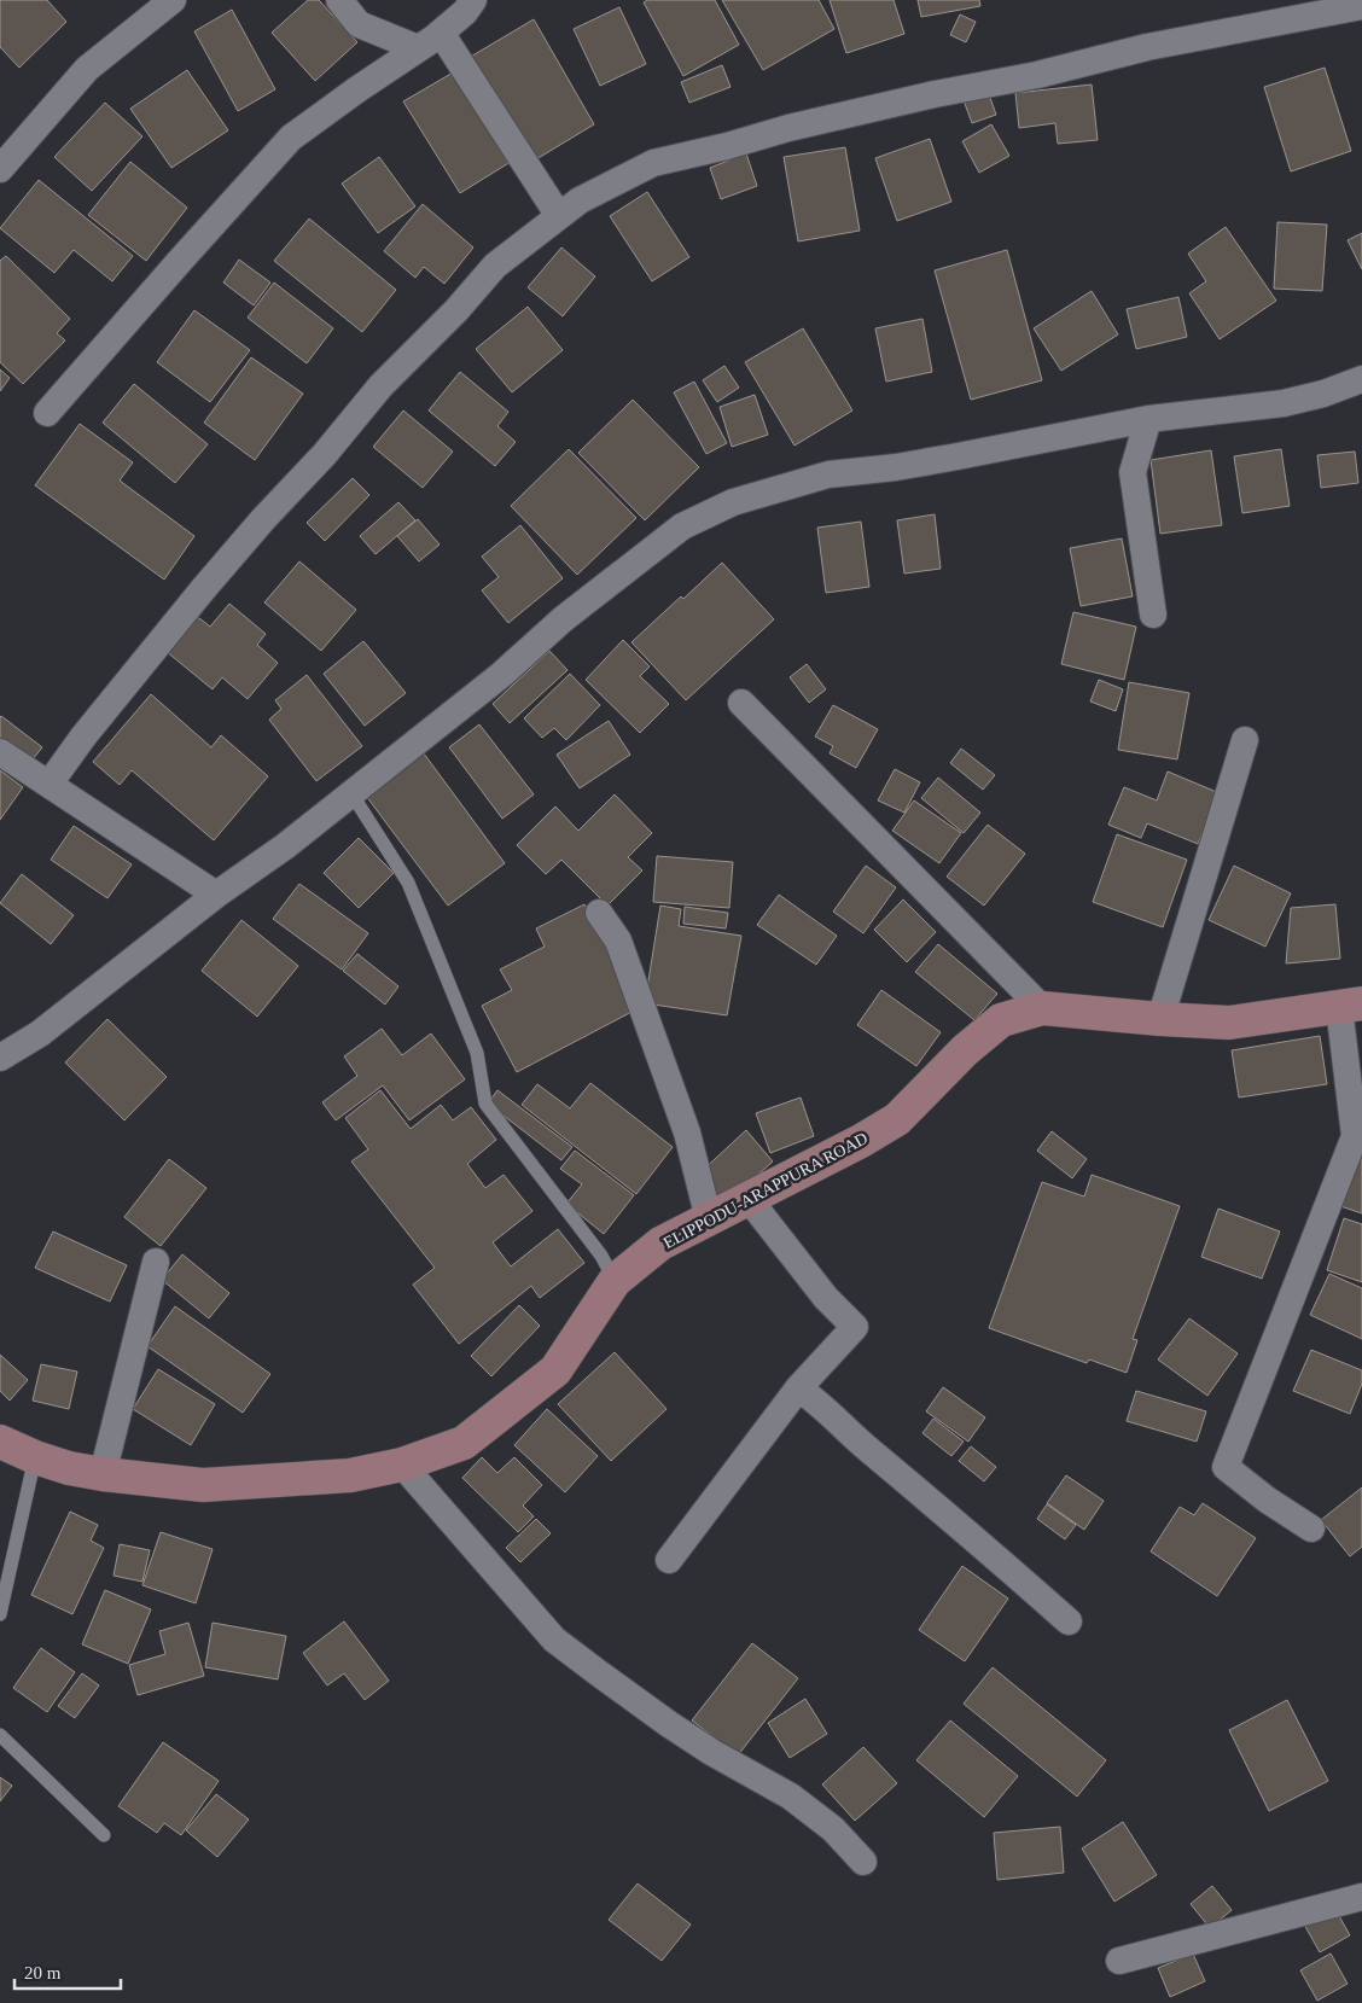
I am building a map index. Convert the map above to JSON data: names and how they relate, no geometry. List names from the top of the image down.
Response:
{
  "streets": {
    "street": ["ELIPPODU-ARAPPURA ROAD"]
  },
  "scale_bar": "20 m"
}
